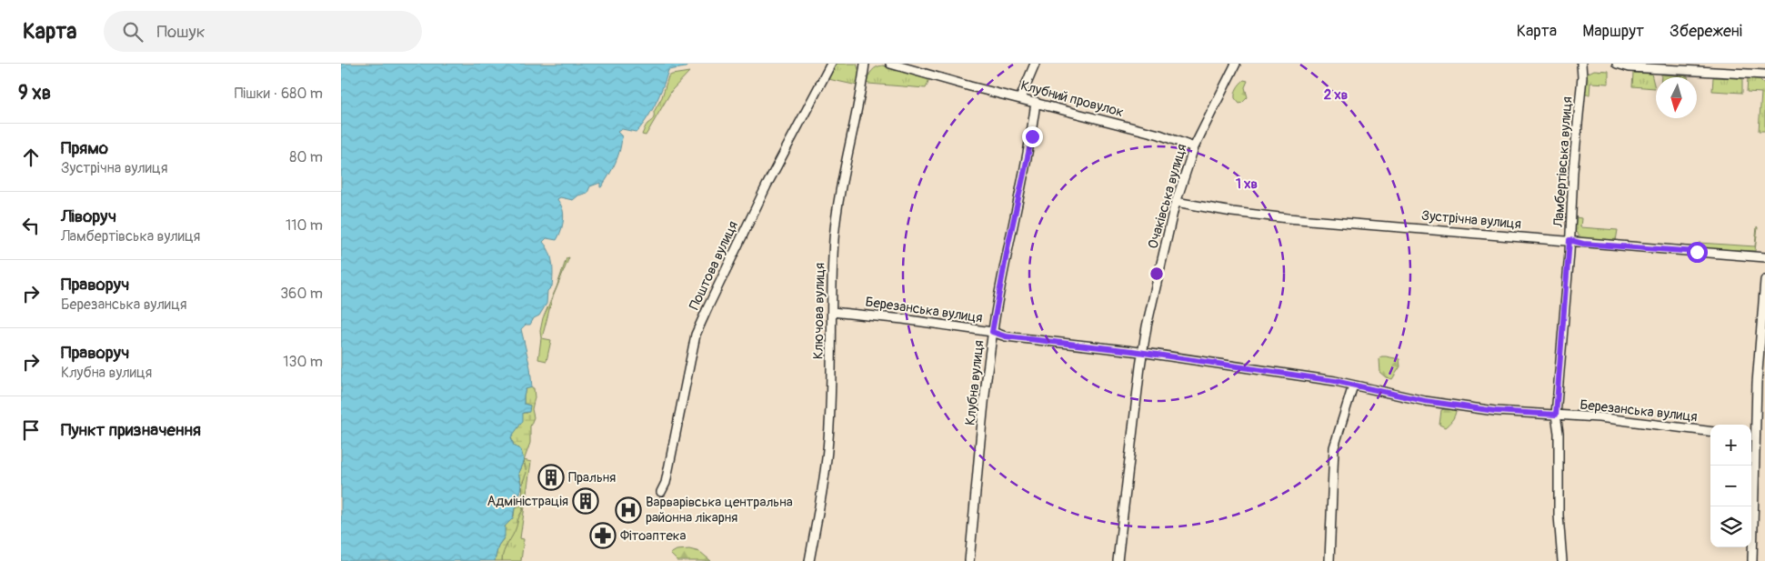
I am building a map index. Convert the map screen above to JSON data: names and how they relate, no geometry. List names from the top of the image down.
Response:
{
  "streets": {
    "street": [
      "Клубний провулок",
      "Ламбертівська вулиця",
      "Очаківська вулиця",
      "Зустрічна вулиця",
      "Поштова вулиця",
      "Березанська вулиця",
      "Ключова вулиця",
      "Клубна вулиця"
    ]
  },
  "crossings": [
    ["Клубний провулок", "Очаківська вулиця"],
    ["Клубний провулок", "Клубна вулиця"],
    ["Ламбертівська вулиця", "Зустрічна вулиця"],
    ["Ламбертівська вулиця", "Березанська вулиця"],
    ["Очаківська вулиця", "Зустрічна вулиця"],
    ["Очаківська вулиця", "Березанська вулиця"],
    ["Березанська вулиця", "Ключова вулиця"],
    ["Березанська вулиця", "Клубна вулиця"]
  ],
  "places": {
    "building": ["Пральня", "Адміністрація"],
    "hospital": ["Варварівська центральна районна лікарня"],
    "pharmacy": ["Фітоаптека"]
  },
  "north": "bottom",
  "page": {
    "header": "Карта",
    "search": "Пошук",
    "nav": ["Карта", "Маршрут", "Збережені"],
    "heading": ["9 хв", "Пішки · 680 m"],
    "list": [
      ["Прямо", "Зустрічна вулиця", "80 m"],
      ["Ліворуч", "Ламбертівська вулиця", "110 m"],
      ["Праворуч", "Березанська вулиця", "360 m"],
      ["Праворуч", "Клубна вулиця", "130 m"],
      "Пункт призначення"
    ],
    "map_buttons": ["+", "−"]
  },
  "rings": ["2 хв", "1 хв"]
}
